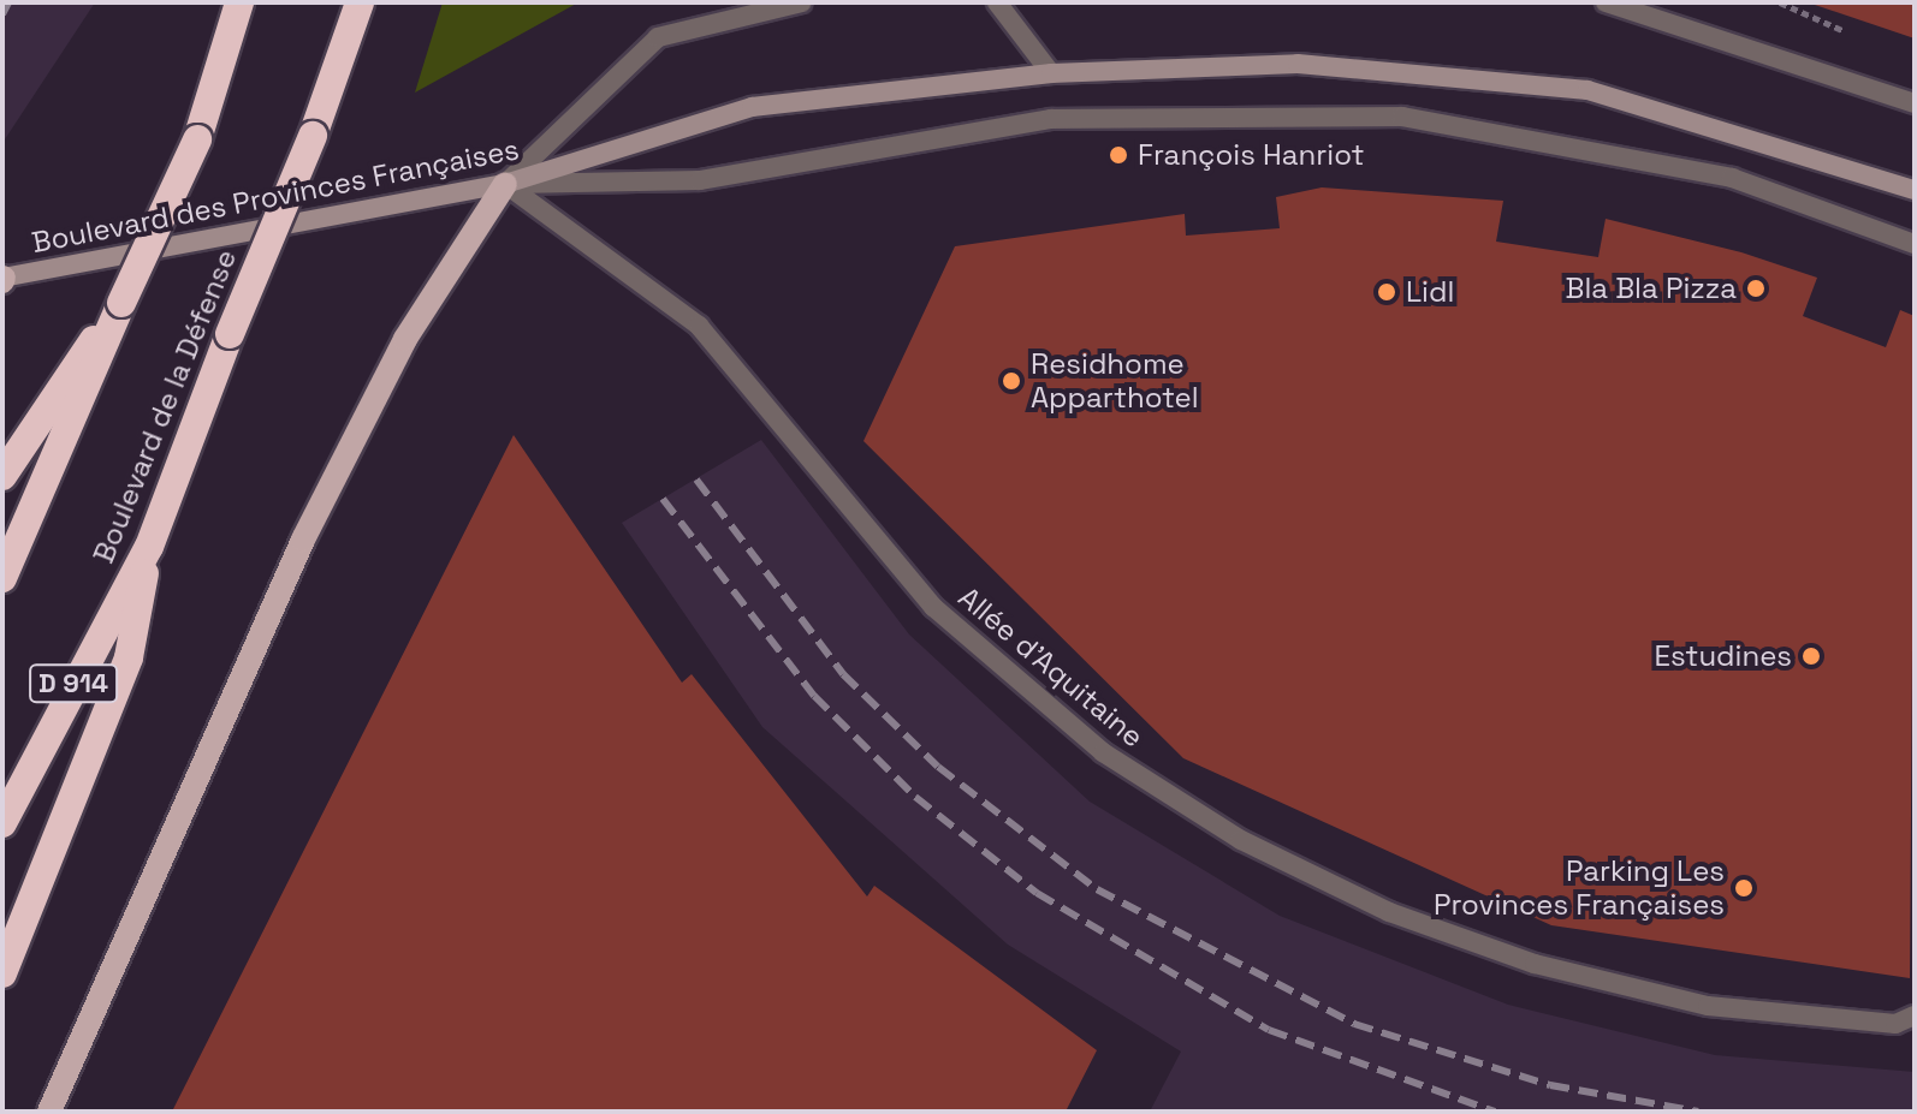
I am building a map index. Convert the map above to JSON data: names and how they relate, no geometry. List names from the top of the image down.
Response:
{
  "streets": {
    "highway": ["Boulevard de la Défense", "D 914"],
    "main road": ["Boulevard des Provinces Françaises"],
    "street": ["Allée d'Aquitaine"]
  },
  "crossings": [
    ["Boulevard des Provinces Françaises", "Allée d'Aquitaine"]
  ],
  "places": [
    "François Hanriot",
    "Bla Bla Pizza",
    "Lidl",
    "Residhome Apparthotel",
    "Estudines",
    "Parking Les Provinces Françaises"
  ]
}
